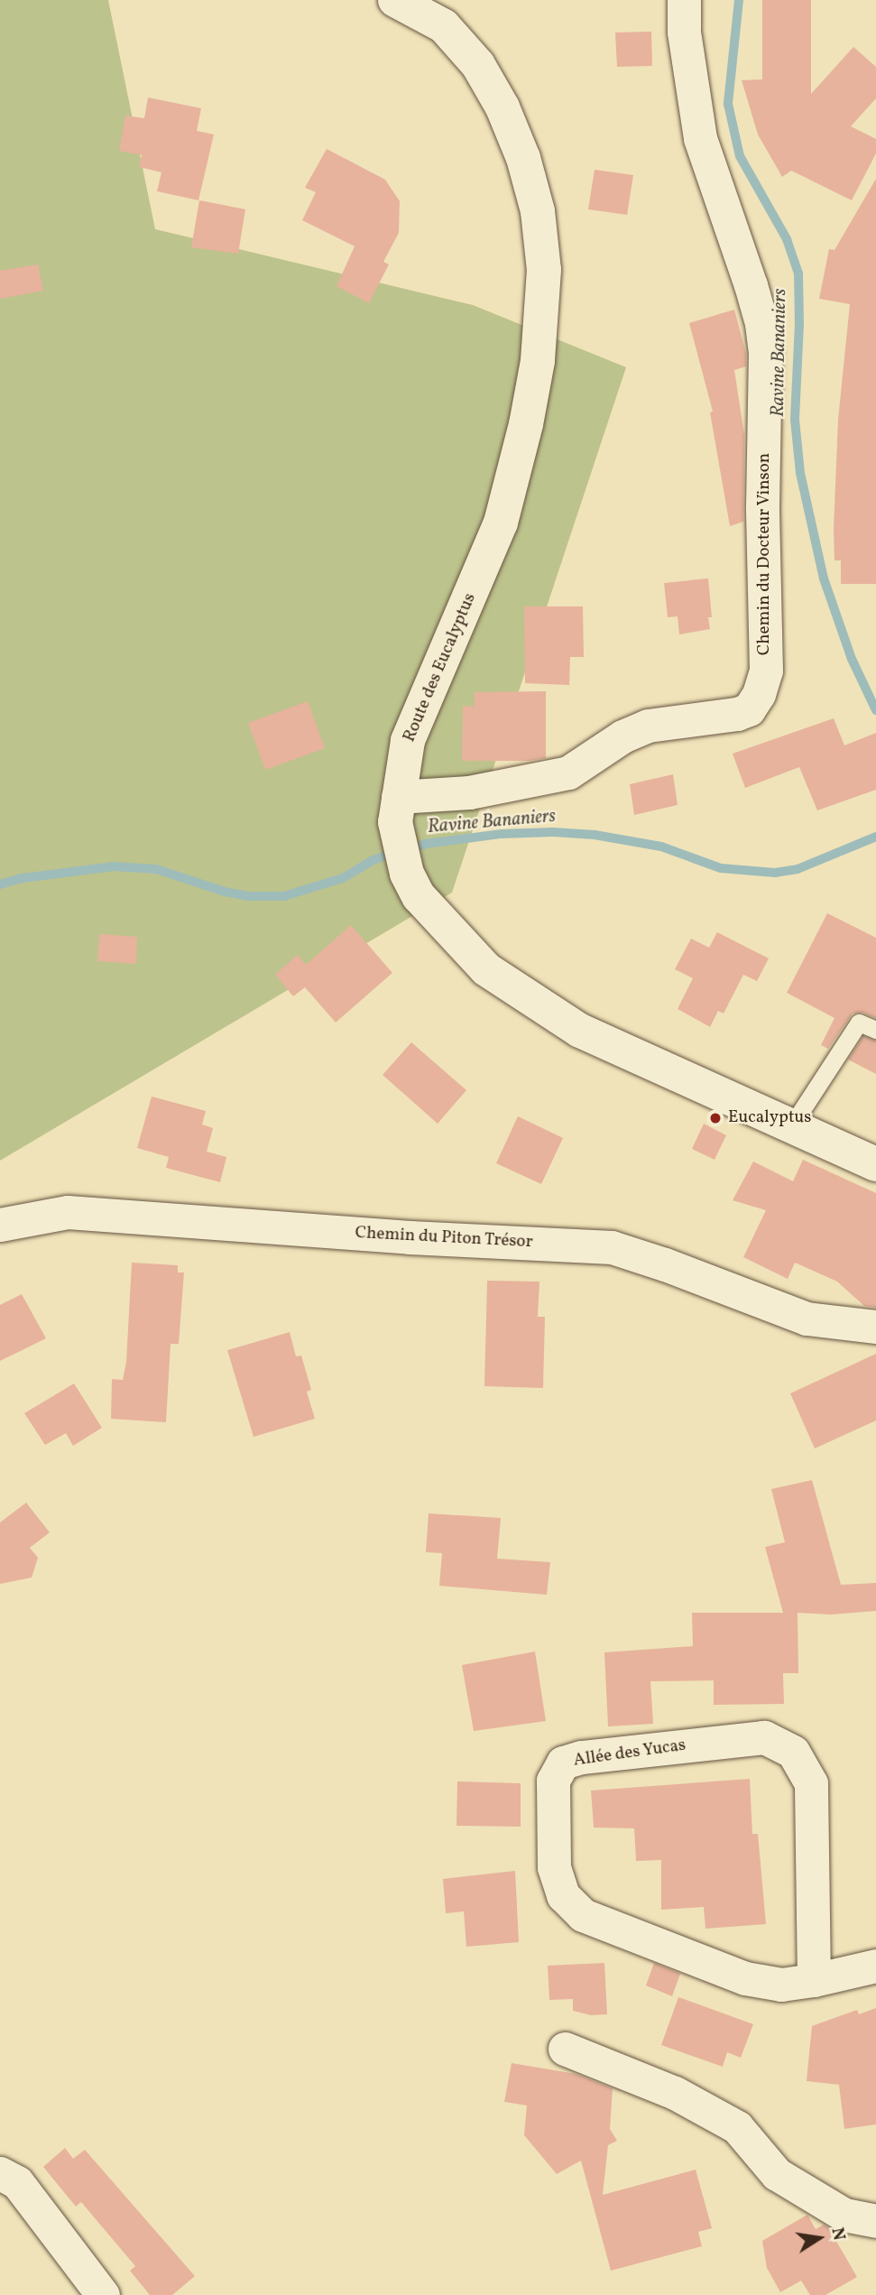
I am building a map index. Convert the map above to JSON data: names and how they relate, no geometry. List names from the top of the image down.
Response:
{
  "streets": {
    "main road": ["Route des Eucalyptus"],
    "street": ["Chemin du Docteur Vinson", "Chemin du Piton Trésor", "Allée des Yucas"]
  },
  "crossings": [
    ["Chemin du Docteur Vinson", "Route des Eucalyptus"]
  ],
  "water": ["Ravine Bananiers"],
  "places": ["Eucalyptus"],
  "north": "right"
}
